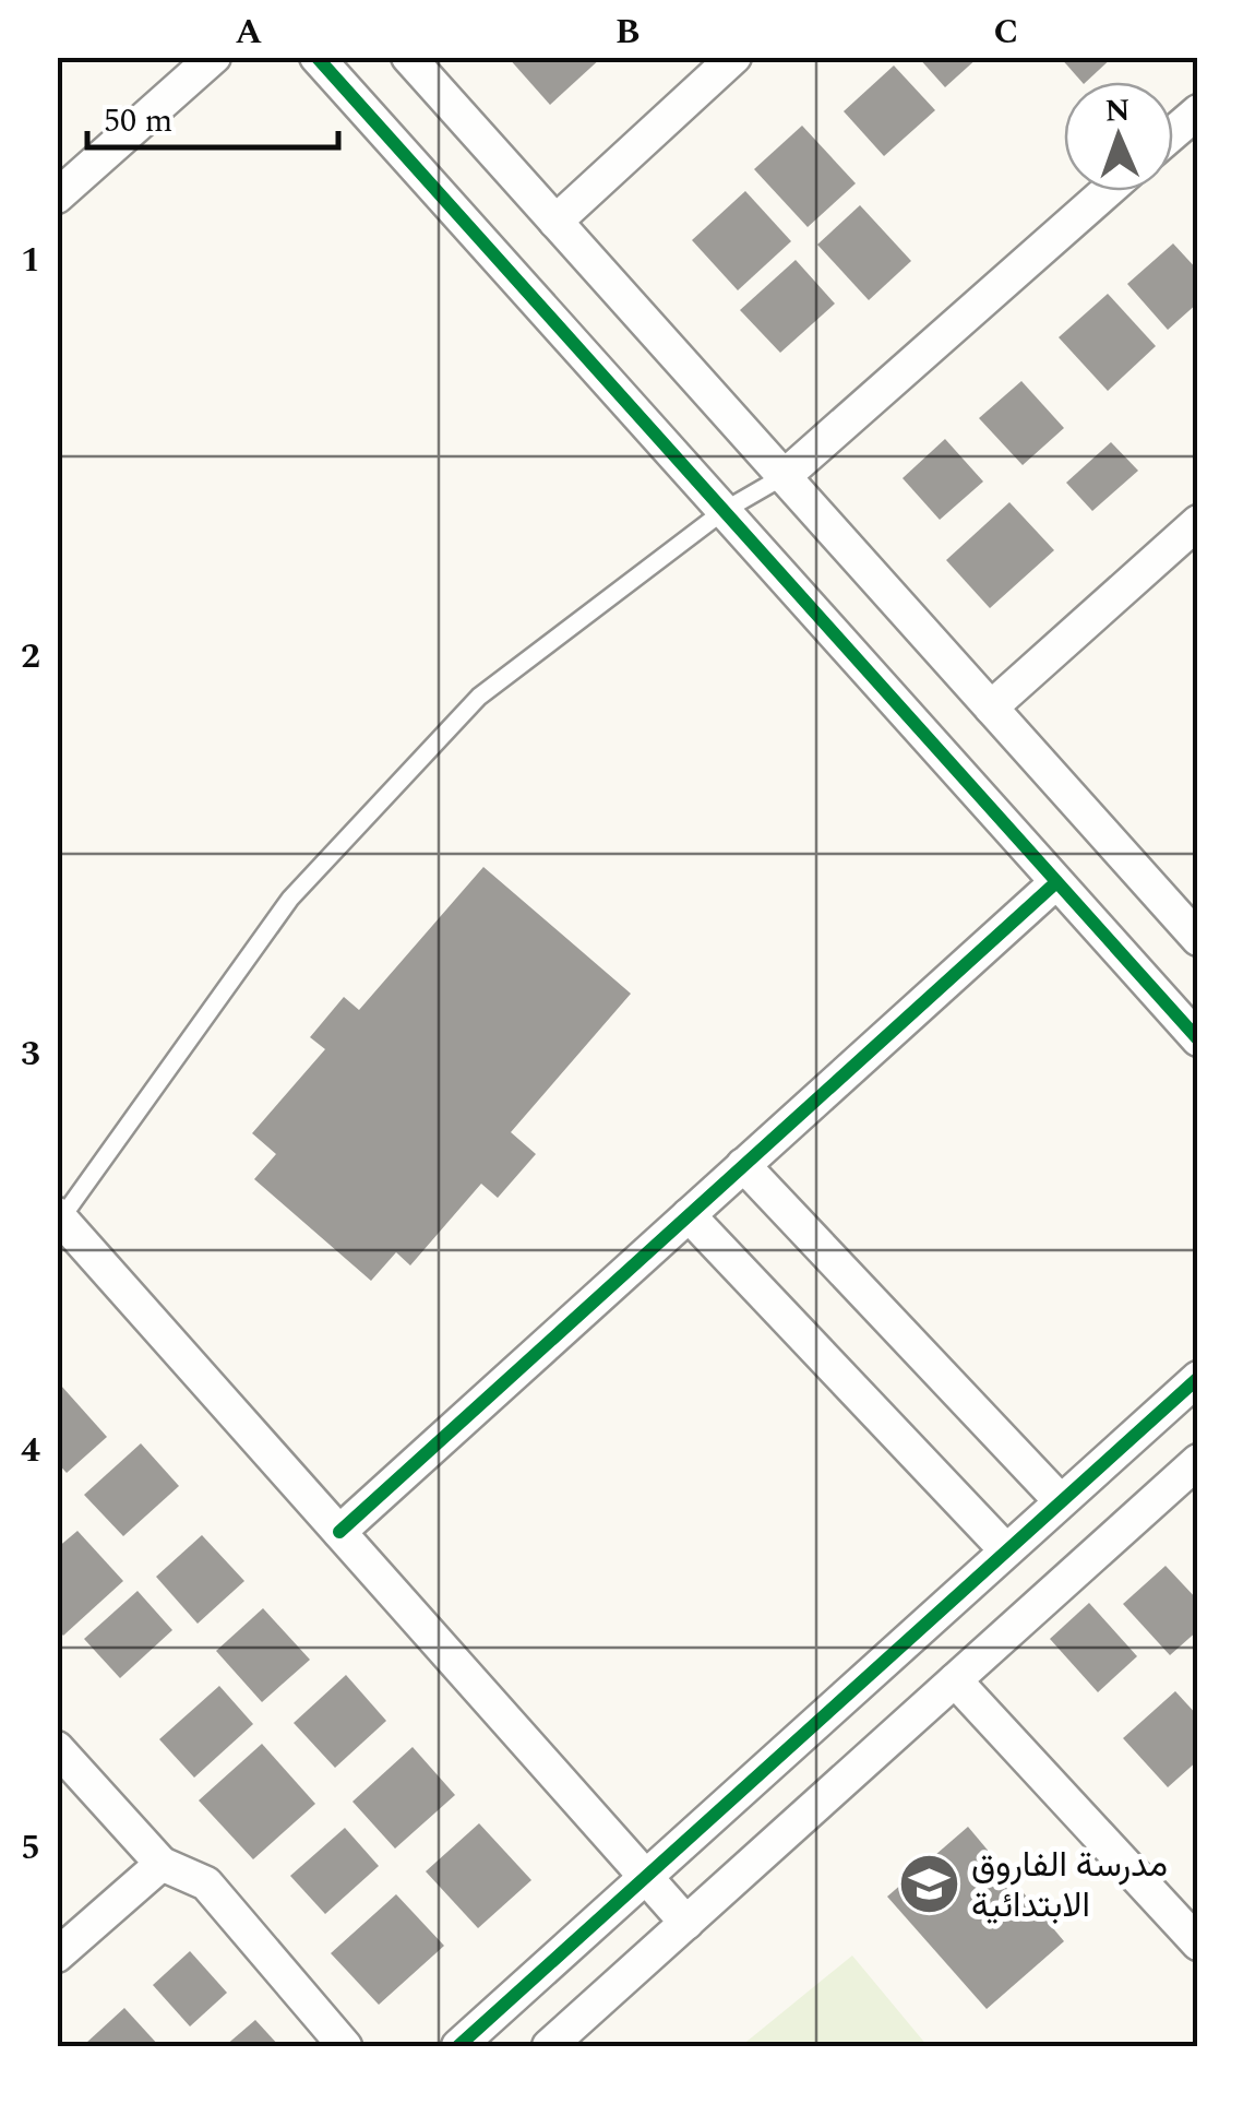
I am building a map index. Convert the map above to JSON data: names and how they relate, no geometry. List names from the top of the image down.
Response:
{
  "places": {
    "school or university": ["مدرسة الفاروق الابتدائية"]
  },
  "scale_bar": "50 m",
  "north": "top",
  "grid": {
    "columns": ["A", "B", "C"],
    "rows": [
      "1",
      "2",
      "3",
      "4",
      "5"
    ]
  }
}
